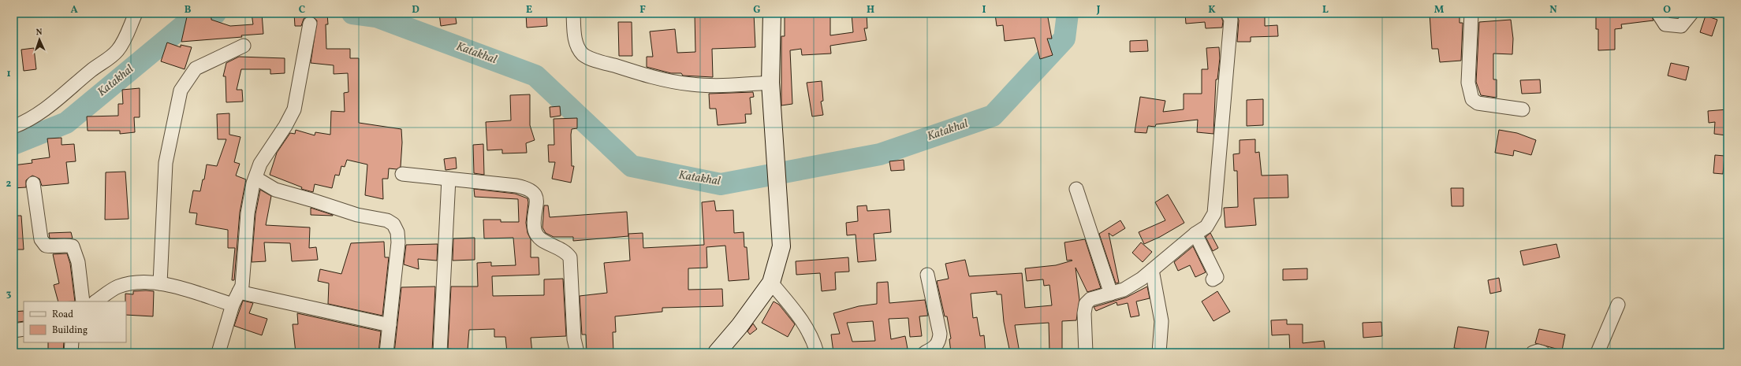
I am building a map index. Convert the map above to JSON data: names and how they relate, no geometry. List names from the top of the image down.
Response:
{
  "water": ["Katakhal"],
  "legend": ["Road", "Building"],
  "north": "top",
  "grid": {
    "columns": [
      "A",
      "B",
      "C",
      "D",
      "E",
      "F",
      "G",
      "H",
      "I",
      "J",
      "K",
      "L",
      "M",
      "N",
      "O"
    ],
    "rows": ["1", "2", "3"]
  }
}
